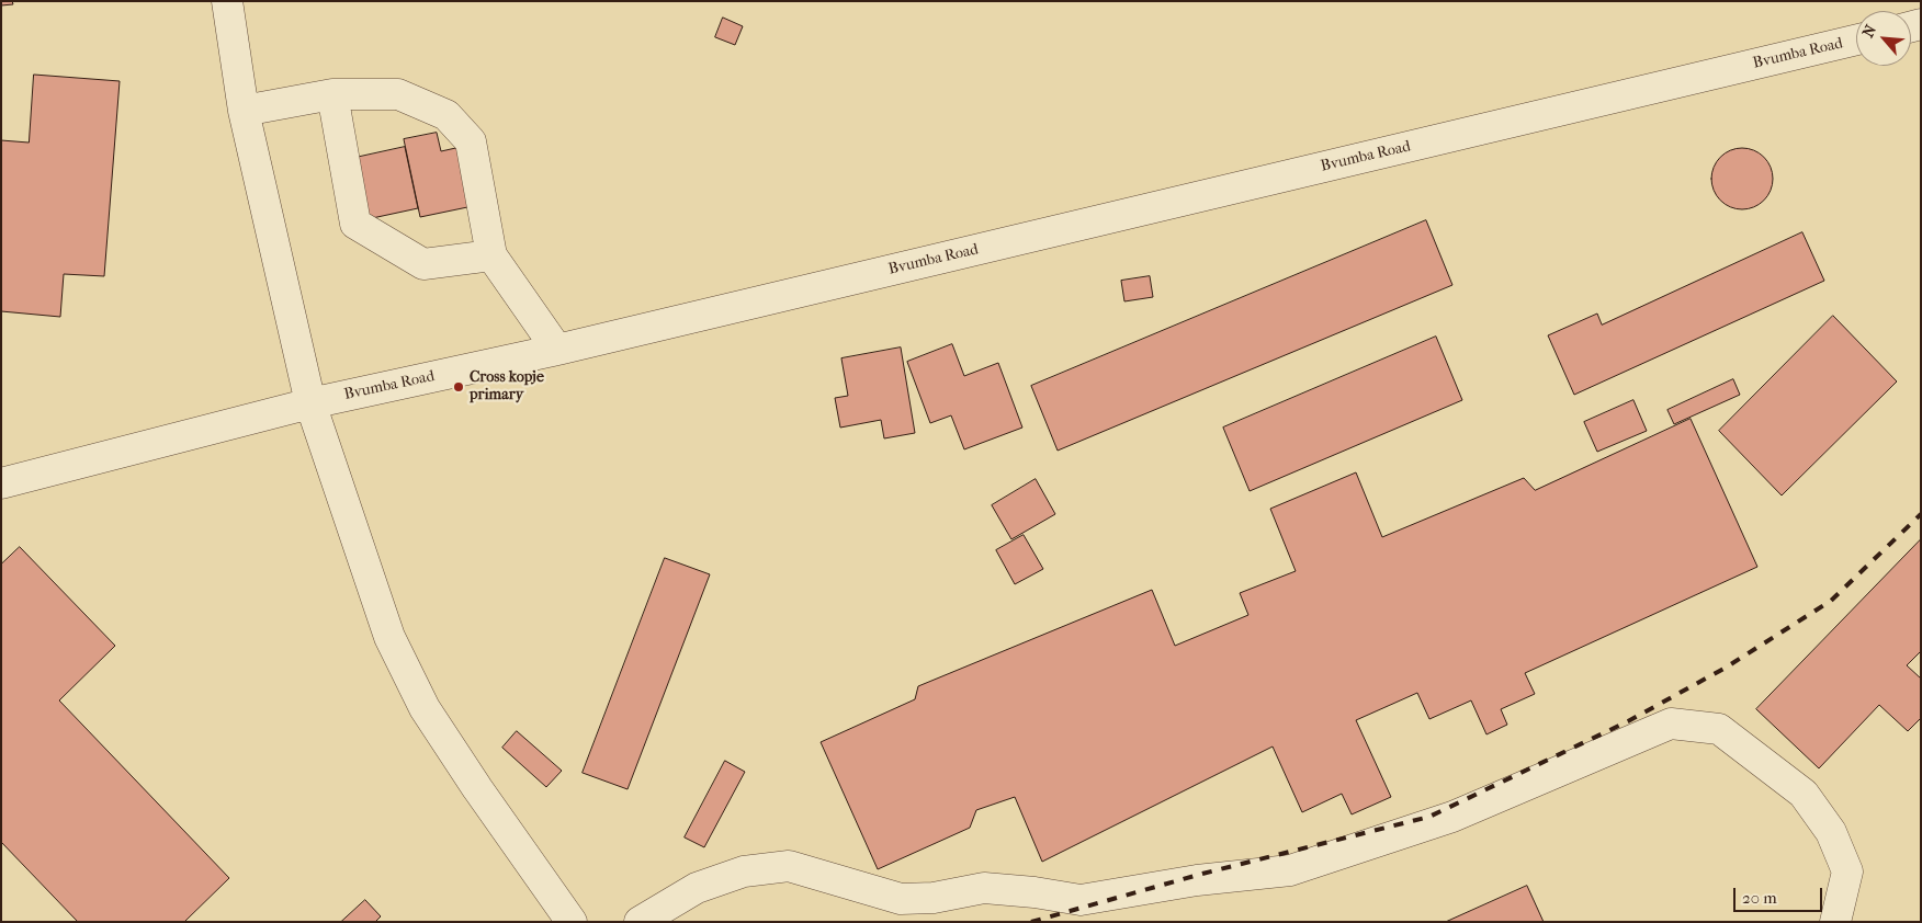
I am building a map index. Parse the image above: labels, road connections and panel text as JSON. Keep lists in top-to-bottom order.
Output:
{
  "streets": {
    "street": ["Bvumba Road"]
  },
  "places": ["Cross kopje primary"],
  "scale_bar": "20 m",
  "north": "top left"
}
